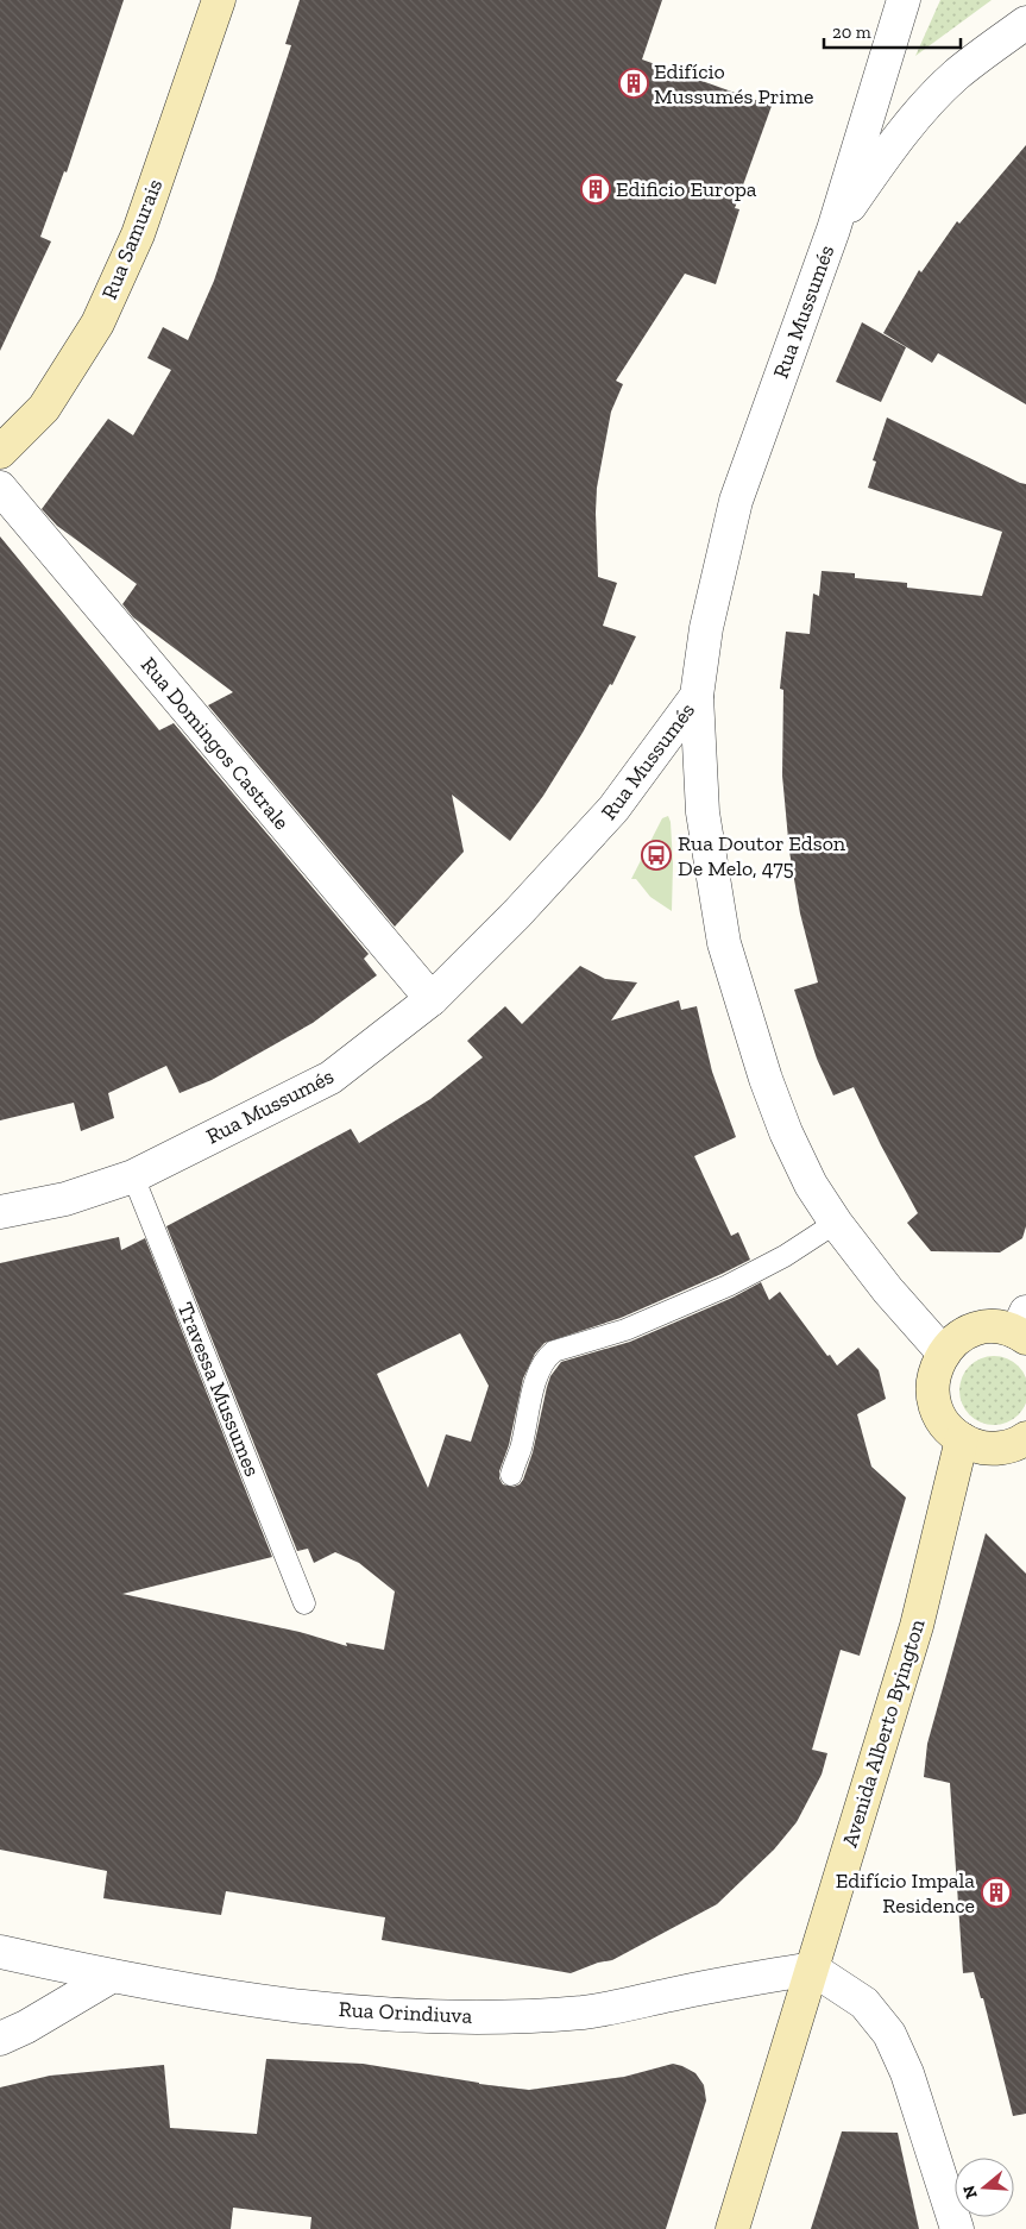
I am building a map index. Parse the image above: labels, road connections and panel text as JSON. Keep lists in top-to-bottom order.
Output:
{
  "streets": {
    "street": [
      "Rua Samurais",
      "Rua Mussumés",
      "Rua Domingos Castrale",
      "Avenida Alberto Byington",
      "Rua Orindiuva"
    ],
    "lane": ["Travessa Mussumes"]
  },
  "crossings": [
    ["Rua Mussumés", "Rua Domingos Castrale"],
    ["Rua Mussumés", "Travessa Mussumes"],
    ["Avenida Alberto Byington", "Rua Orindiuva"]
  ],
  "places": {
    "building": ["Edifício Mussumés Prime", "Edificio Europa", "Edifício Impala Residence"],
    "bus stop": ["Rua Doutor Edson De Melo, 475"]
  },
  "scale_bar": "20 m",
  "north": "left"
}
